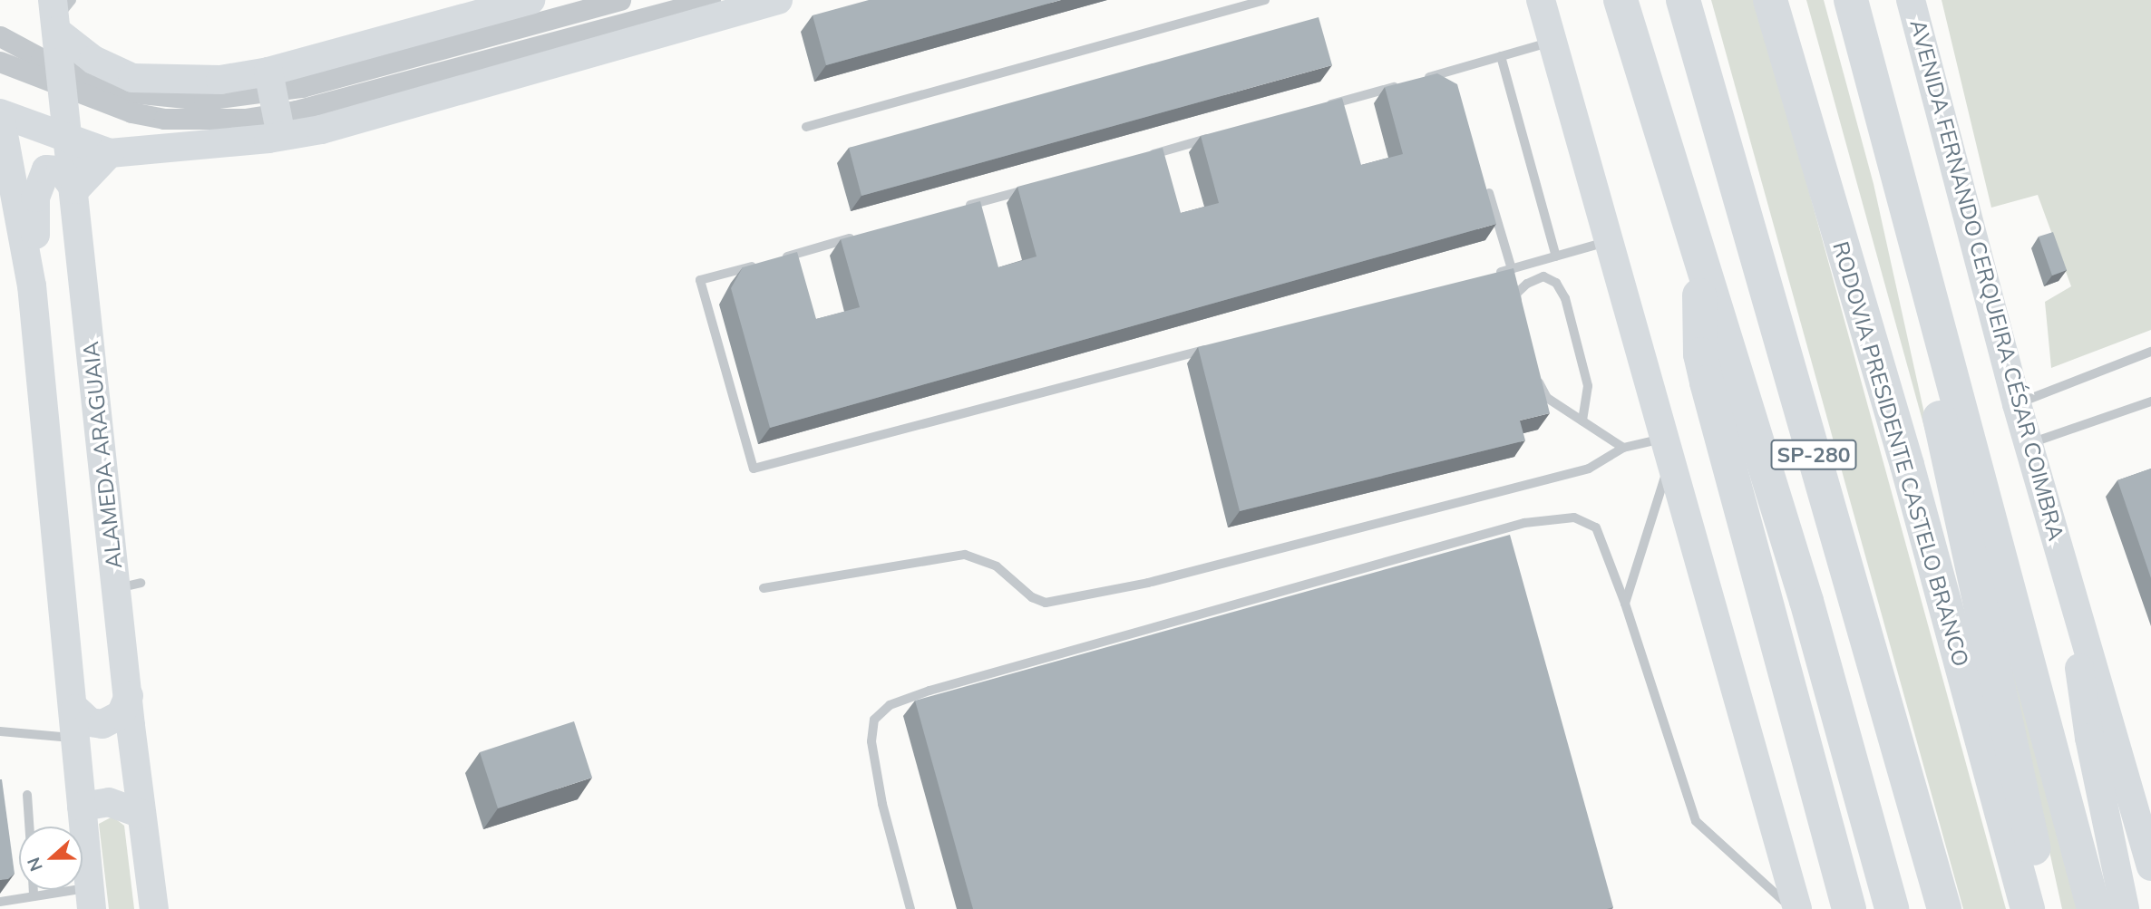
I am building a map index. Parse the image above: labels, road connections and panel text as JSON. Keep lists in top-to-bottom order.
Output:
{
  "streets": {
    "highway": ["RODOVIA PRESIDENTE CASTELO BRANCO", "SP-280"],
    "main road": ["AVENIDA FERNANDO CERQUEIRA CÉSAR COIMBRA", "ALAMEDA ARAGUAIA"]
  },
  "north": "left"
}
